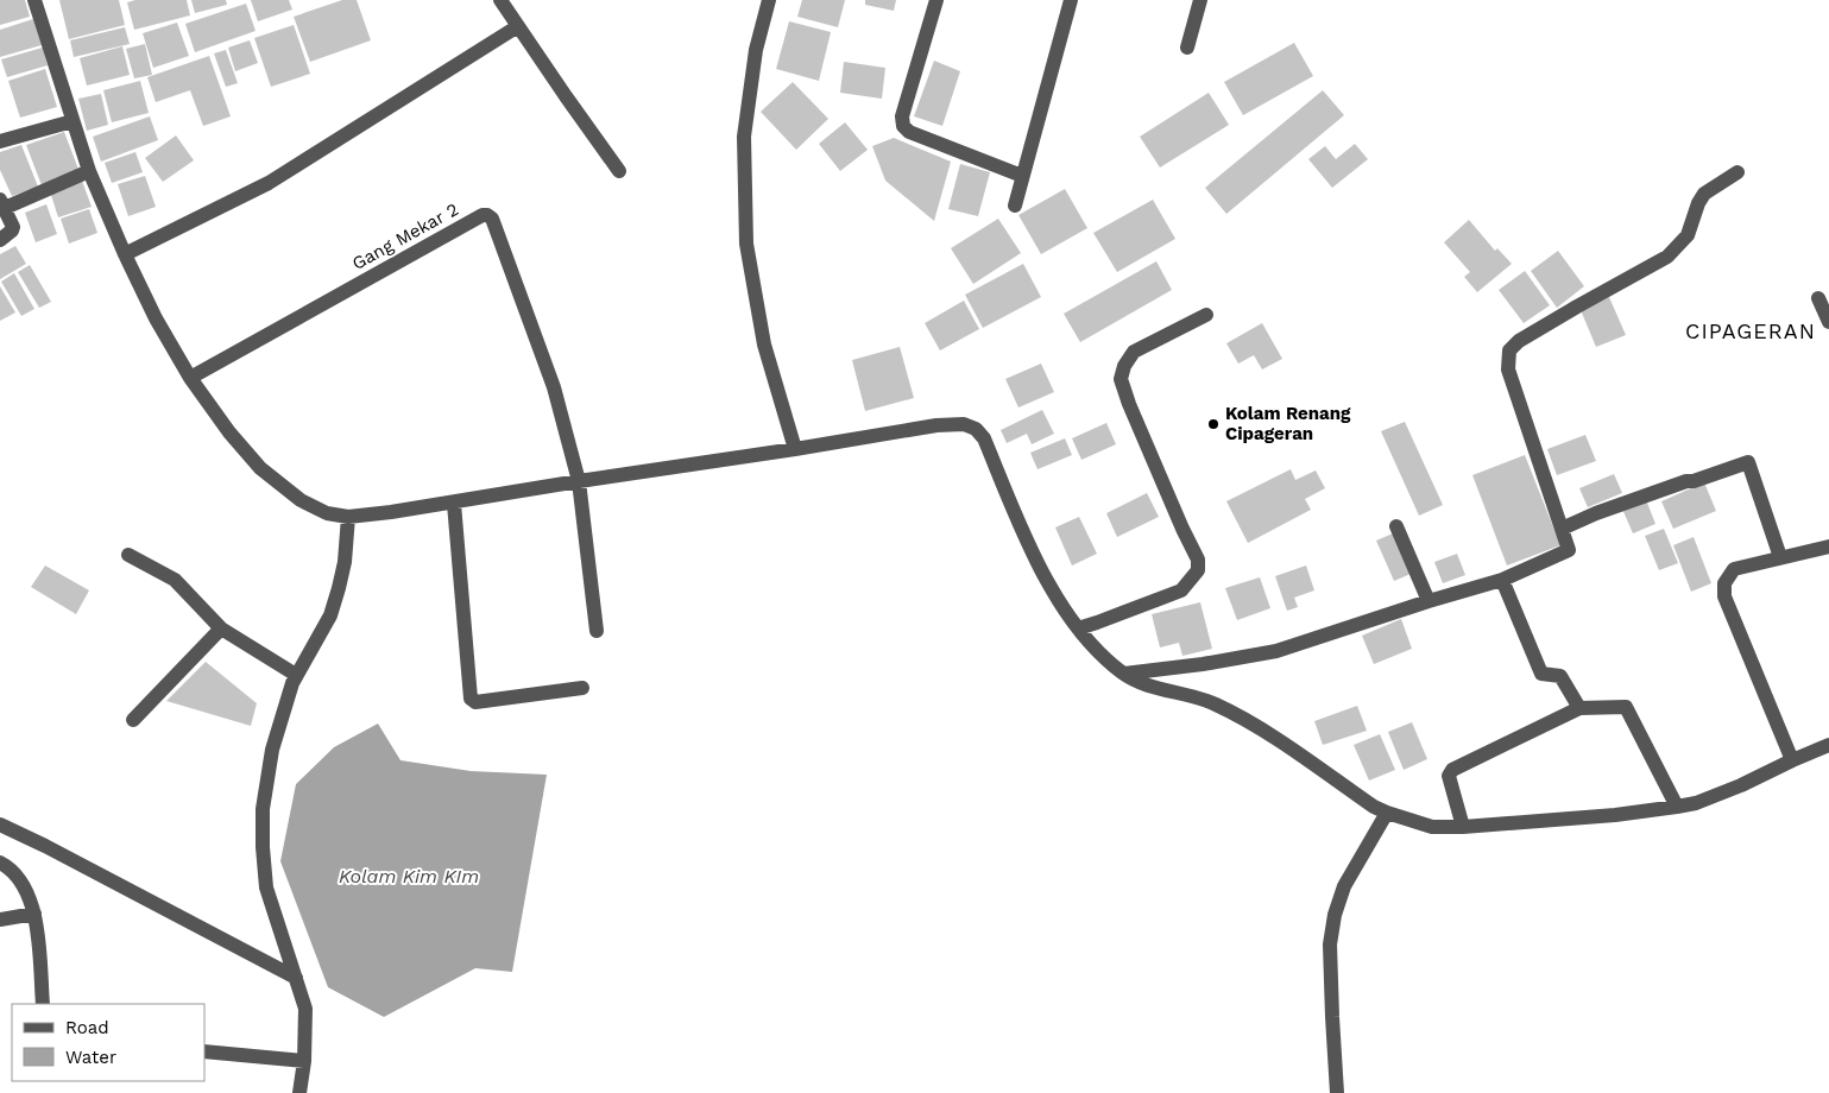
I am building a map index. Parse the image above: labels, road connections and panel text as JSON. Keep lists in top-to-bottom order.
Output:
{
  "streets": {
    "street": ["Gang Mekar 2"]
  },
  "districts": ["CIPAGERAN"],
  "water": ["Kolam Kim KIm"],
  "places": ["Kolam Renang Cipageran"],
  "legend": ["Road", "Water"]
}
